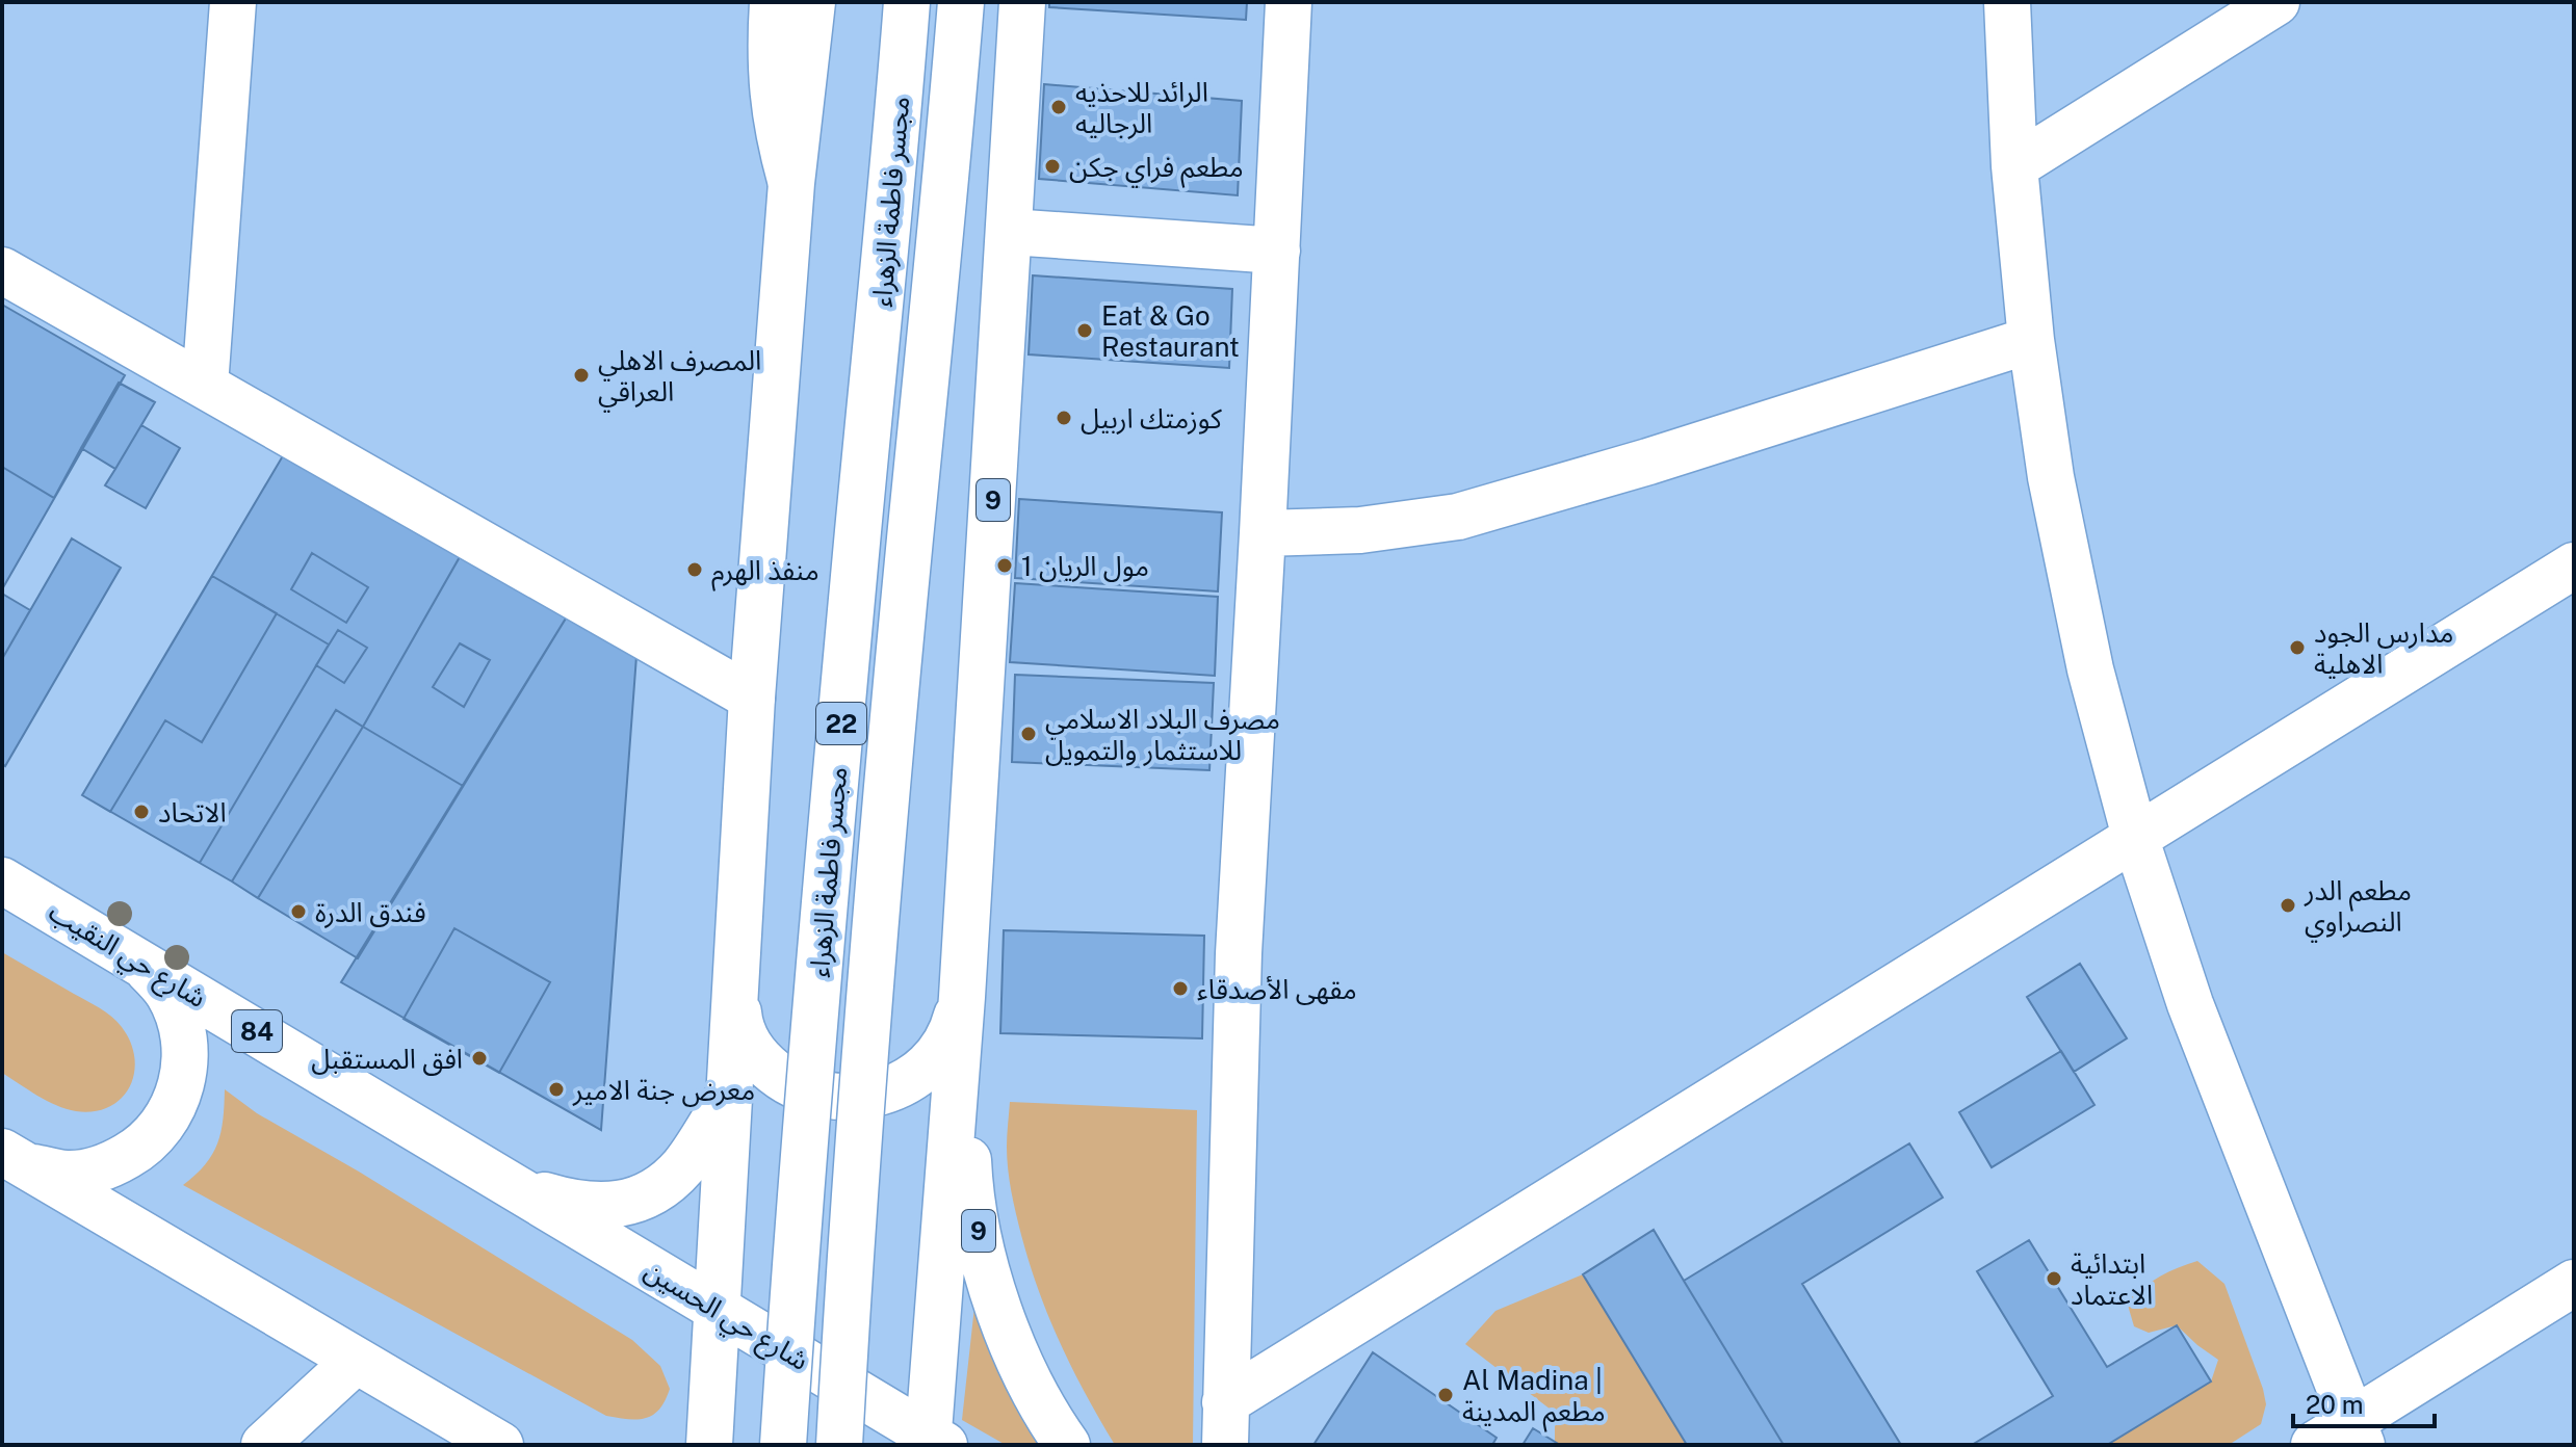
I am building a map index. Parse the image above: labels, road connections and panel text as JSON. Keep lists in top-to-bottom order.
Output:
{
  "streets": {
    "main road": [
      "مجسر فاطمة الزهراء",
      "9",
      "22",
      "شارع حي النقيب",
      "84",
      "شارع حي الحسين"
    ]
  },
  "crossings": [
    ["شارع حي النقيب", "شارع حي الحسين"]
  ],
  "places": [
    "الرائد للاحذيه الرجاليه",
    "مطعم فراي جكن",
    "Eat & Go Restaurant",
    "المصرف الاهلي العراقي",
    "كوزمتك اربيل",
    "مول الريان 1",
    "منفذ الهرم",
    "مدارس الجود الاهلية",
    "مصرف البلاد الاسلامي للاستثمار والتمويل",
    "الاتحاد",
    "مطعم الدر النصراوي",
    "فندق الدرة",
    "مقهى الأصدقاء",
    "افق المستقبل",
    "معرض جنة الامير",
    "ابتدائية الاعتماد",
    "Al Madina | مطعم المدينة"
  ],
  "scale_bar": "20 m"
}
